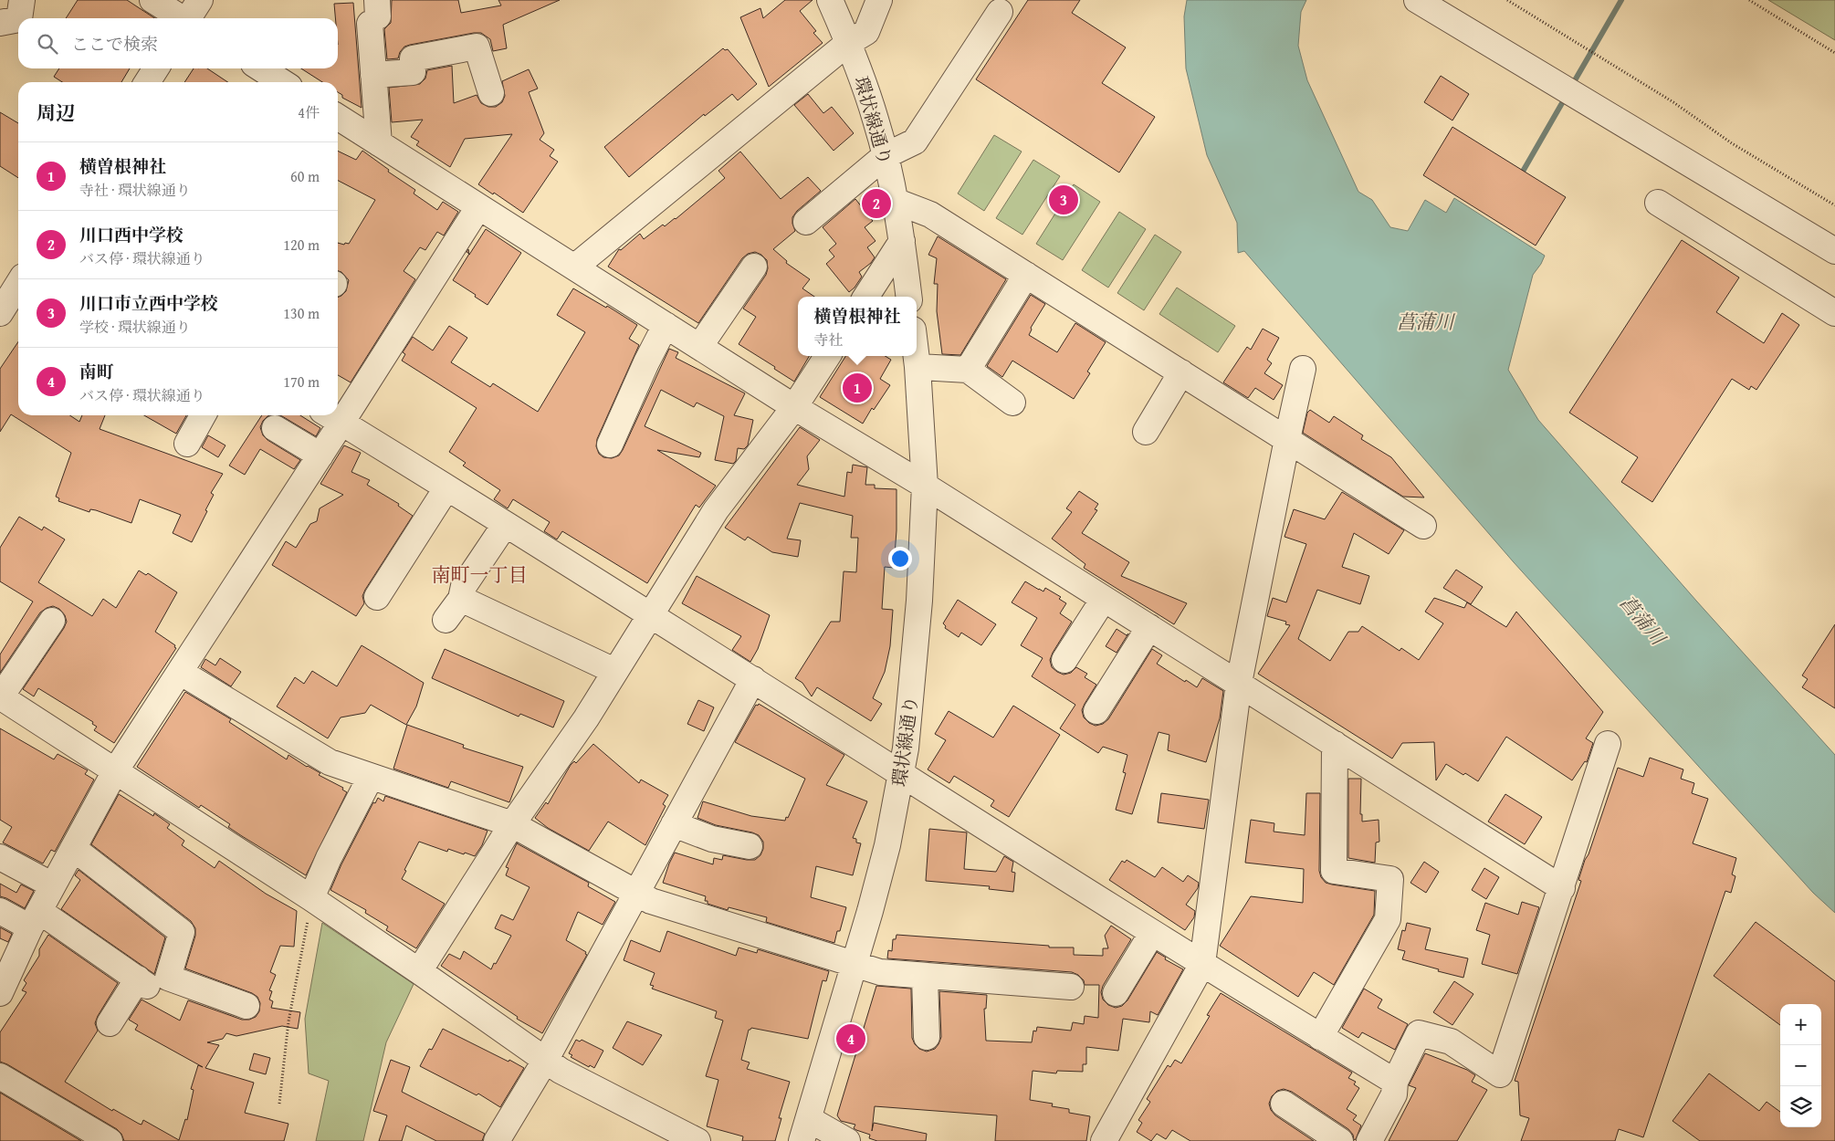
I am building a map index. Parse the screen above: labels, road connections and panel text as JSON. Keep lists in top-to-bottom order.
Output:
{
  "streets": {
    "street": ["環状線通り"]
  },
  "districts": ["南町一丁目"],
  "water": ["菖蒲川"],
  "page": {
    "search": "ここで検索",
    "heading": ["周辺", "4件"],
    "list": [
      {
        "mark": "1",
        "name": "横曽根神社",
        "note": "寺社 · 環状線通り",
        "value": "60 m"
      },
      {
        "mark": "2",
        "name": "川口西中学校",
        "note": "バス停 · 環状線通り",
        "value": "120 m"
      },
      {
        "mark": "3",
        "name": "川口市立西中学校",
        "note": "学校 · 環状線通り",
        "value": "130 m"
      },
      {
        "mark": "4",
        "name": "南町",
        "note": "バス停 · 環状線通り",
        "value": "170 m"
      }
    ],
    "pins": [
      "3",
      "2",
      "1",
      "4"
    ],
    "popup": ["横曽根神社", "寺社"],
    "map_buttons": ["+", "−"]
  }
}
